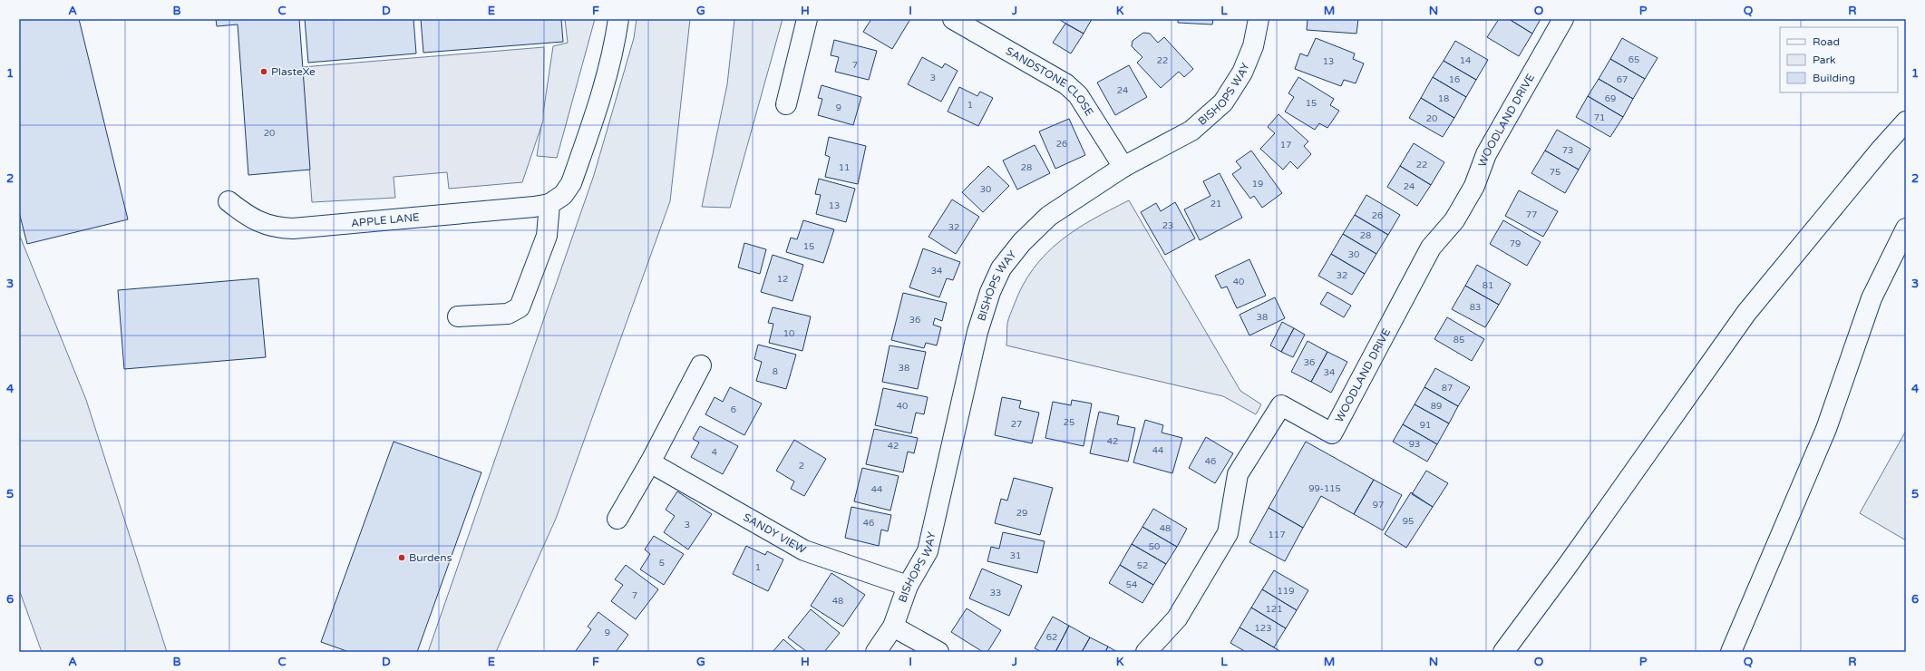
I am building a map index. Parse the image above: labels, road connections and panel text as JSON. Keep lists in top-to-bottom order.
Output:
{
  "streets": {
    "street": [
      "SANDSTONE CLOSE",
      "BISHOPS WAY",
      "WOODLAND DRIVE",
      "APPLE LANE",
      "SANDY VIEW"
    ]
  },
  "crossings": [
    ["SANDSTONE CLOSE", "BISHOPS WAY"],
    ["BISHOPS WAY", "SANDY VIEW"]
  ],
  "places": ["PlasteXe", "Burdens"],
  "house_numbers": [
    "65",
    "22",
    "14",
    "13",
    "7",
    "3",
    "16",
    "67",
    "24",
    "18",
    "69",
    "15",
    "1",
    "9",
    "71",
    "20",
    "20",
    "26",
    "17",
    "73",
    "22",
    "11",
    "28",
    "75",
    "19",
    "24",
    "30",
    "21",
    "13",
    "77",
    "26",
    "23",
    "32",
    "28",
    "79",
    "15",
    "30",
    "34",
    "32",
    "12",
    "40",
    "81",
    "83",
    "38",
    "36",
    "10",
    "85",
    "36",
    "38",
    "8",
    "34",
    "87",
    "40",
    "89",
    "6",
    "25",
    "27",
    "91",
    "42",
    "93",
    "42",
    "44",
    "4",
    "46",
    "2",
    "99-115",
    "44",
    "97",
    "29",
    "95",
    "46",
    "3",
    "48",
    "117",
    "50",
    "31",
    "5",
    "52",
    "1",
    "54",
    "119",
    "33",
    "7",
    "48",
    "121",
    "123",
    "9",
    "62"
  ],
  "legend": ["Road", "Park", "Building"],
  "grid": {
    "columns": [
      "A",
      "B",
      "C",
      "D",
      "E",
      "F",
      "G",
      "H",
      "I",
      "J",
      "K",
      "L",
      "M",
      "N",
      "O",
      "P",
      "Q",
      "R"
    ],
    "rows": [
      "1",
      "2",
      "3",
      "4",
      "5",
      "6"
    ]
  }
}
